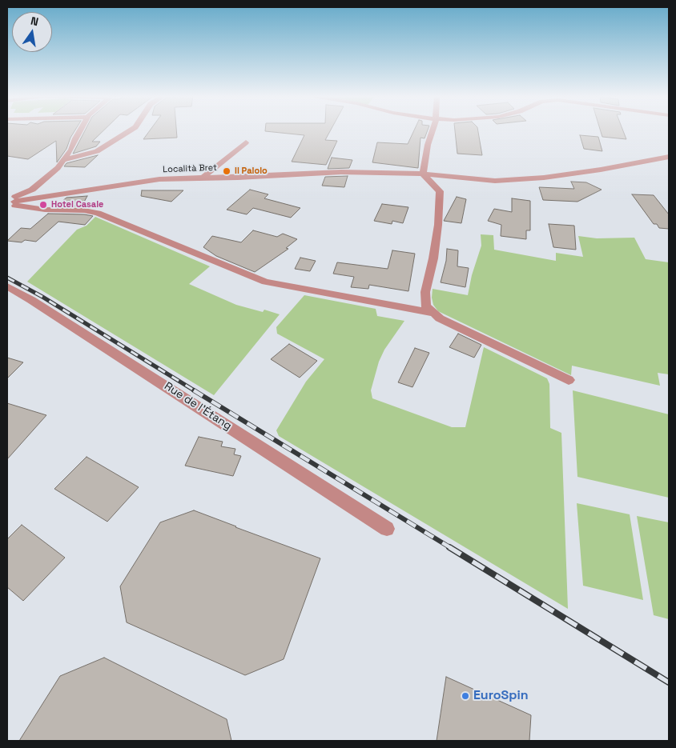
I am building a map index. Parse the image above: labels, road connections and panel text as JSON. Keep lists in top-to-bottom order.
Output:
{
  "streets": {
    "street": ["Località Bret", "Rue de l'Étang"]
  },
  "places": ["Il Paiolo", "Hotel Casale", "EuroSpin"],
  "north": "top"
}
